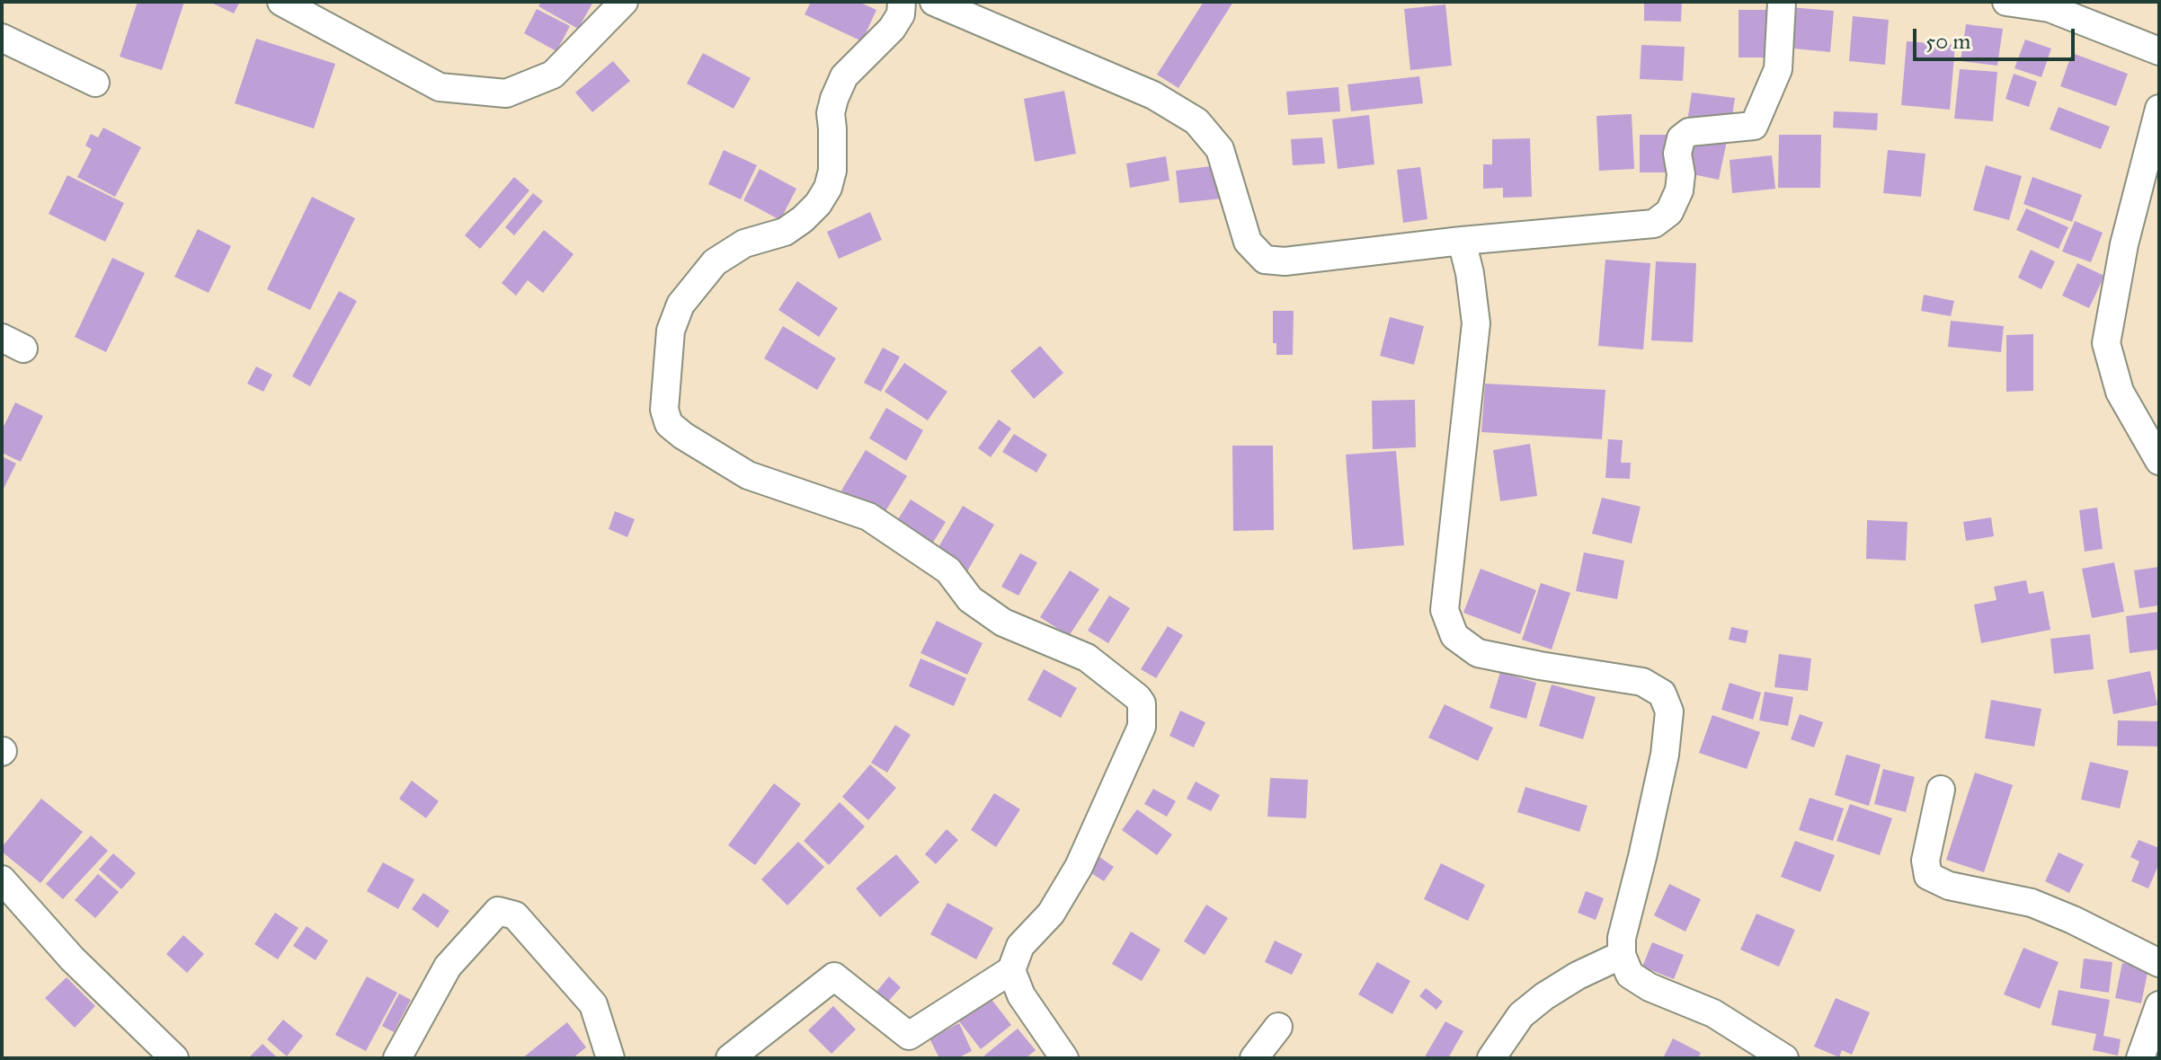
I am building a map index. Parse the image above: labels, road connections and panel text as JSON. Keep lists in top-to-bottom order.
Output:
{
  "scale_bar": "50 m"
}
